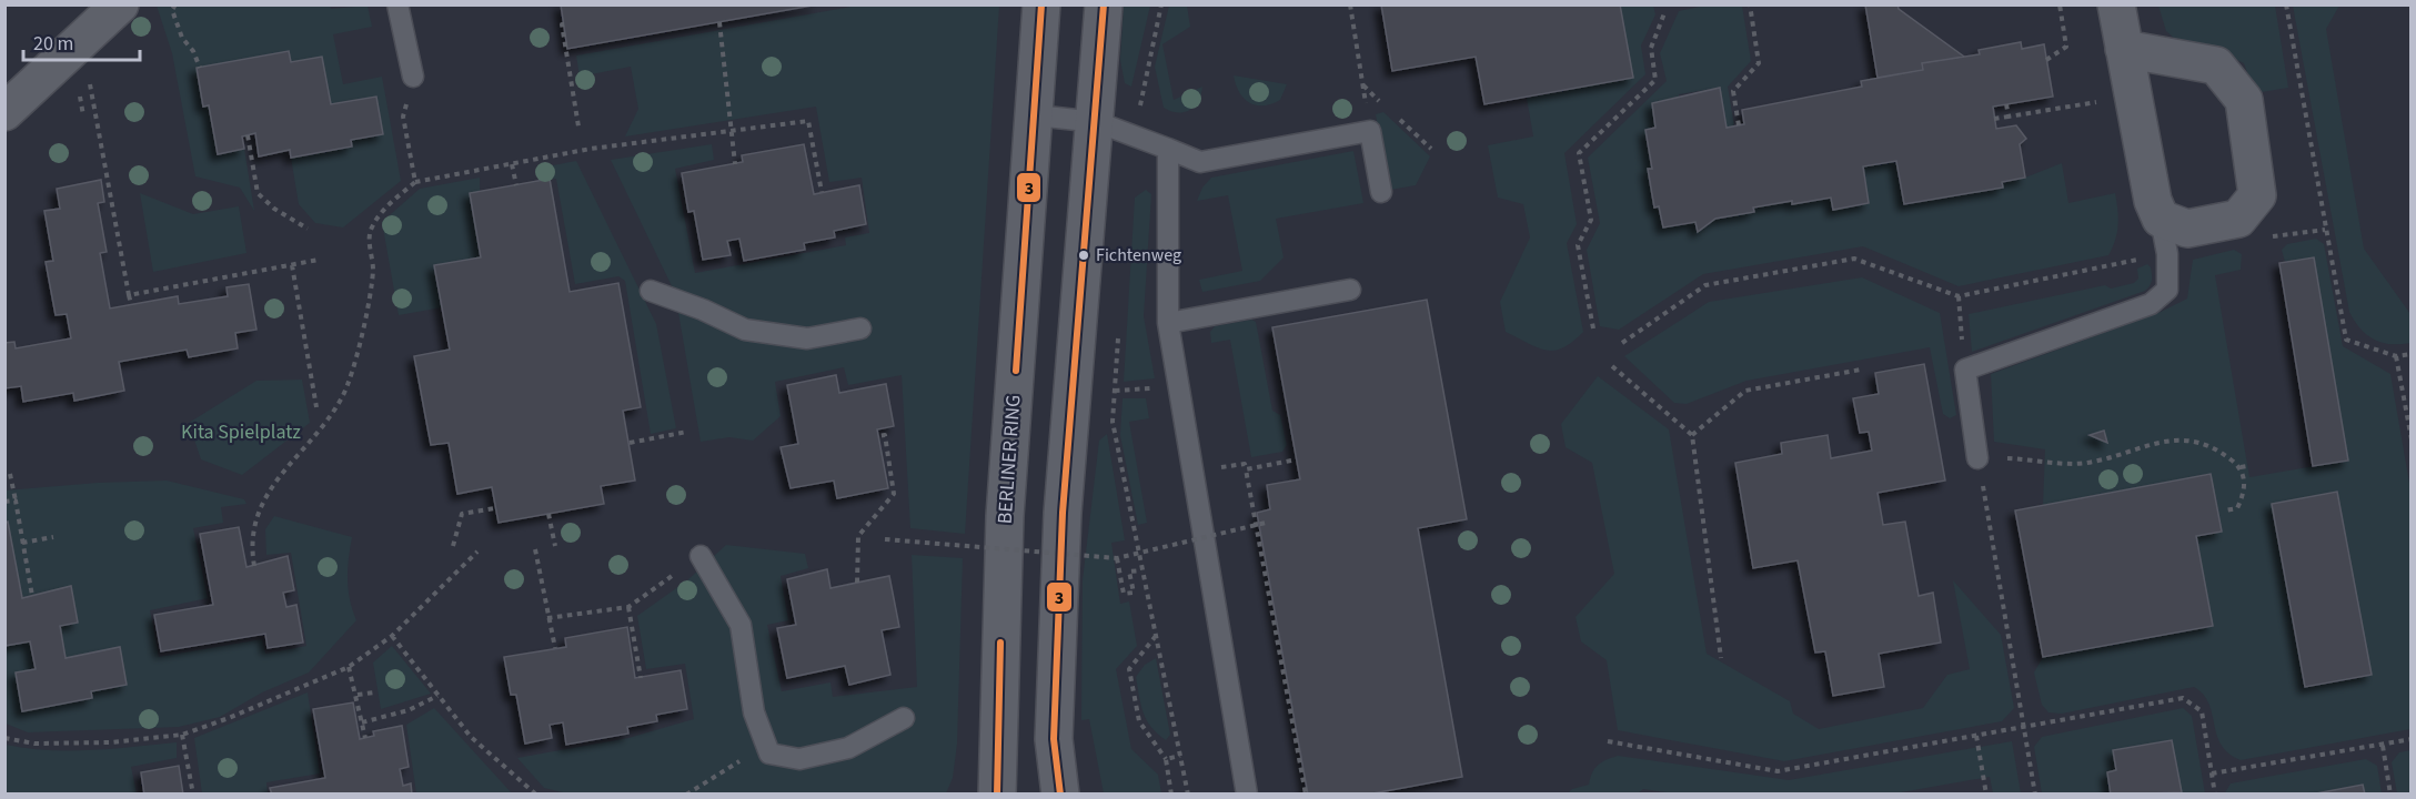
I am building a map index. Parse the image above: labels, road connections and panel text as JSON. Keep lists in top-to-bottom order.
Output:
{
  "streets": {
    "street": ["BERLINER RING"]
  },
  "parks": ["Kita Spielplatz"],
  "places": ["Fichtenweg"],
  "lines": ["transit line 3"],
  "scale_bar": "20 m"
}
